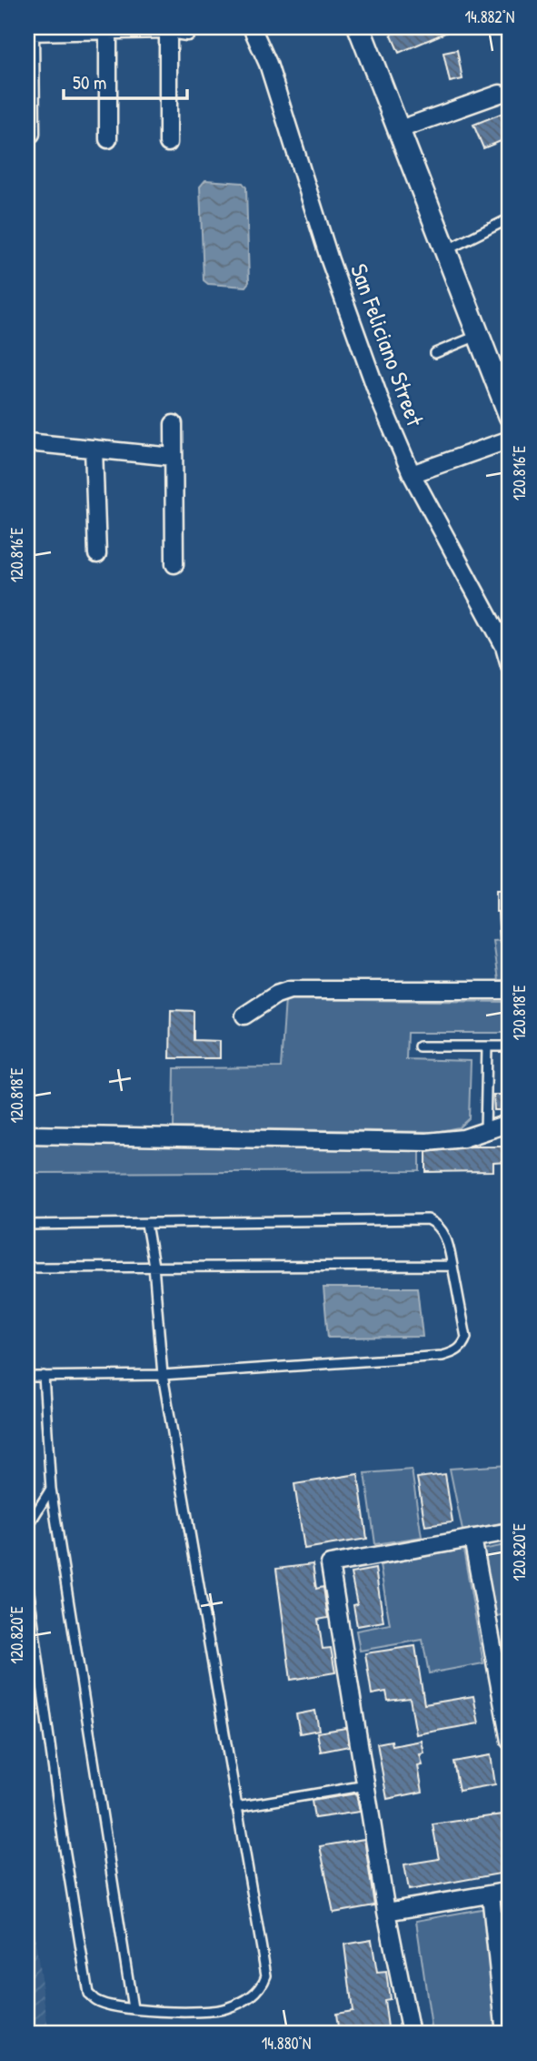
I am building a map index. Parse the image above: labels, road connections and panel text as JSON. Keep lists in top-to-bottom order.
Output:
{
  "streets": {
    "street": ["San Feliciano Street"]
  },
  "scale_bar": "50 m",
  "coordinates": [
    "14.882°N",
    "120.816°E",
    "120.818°E",
    "120.820°E",
    "14.880°N"
  ]
}
